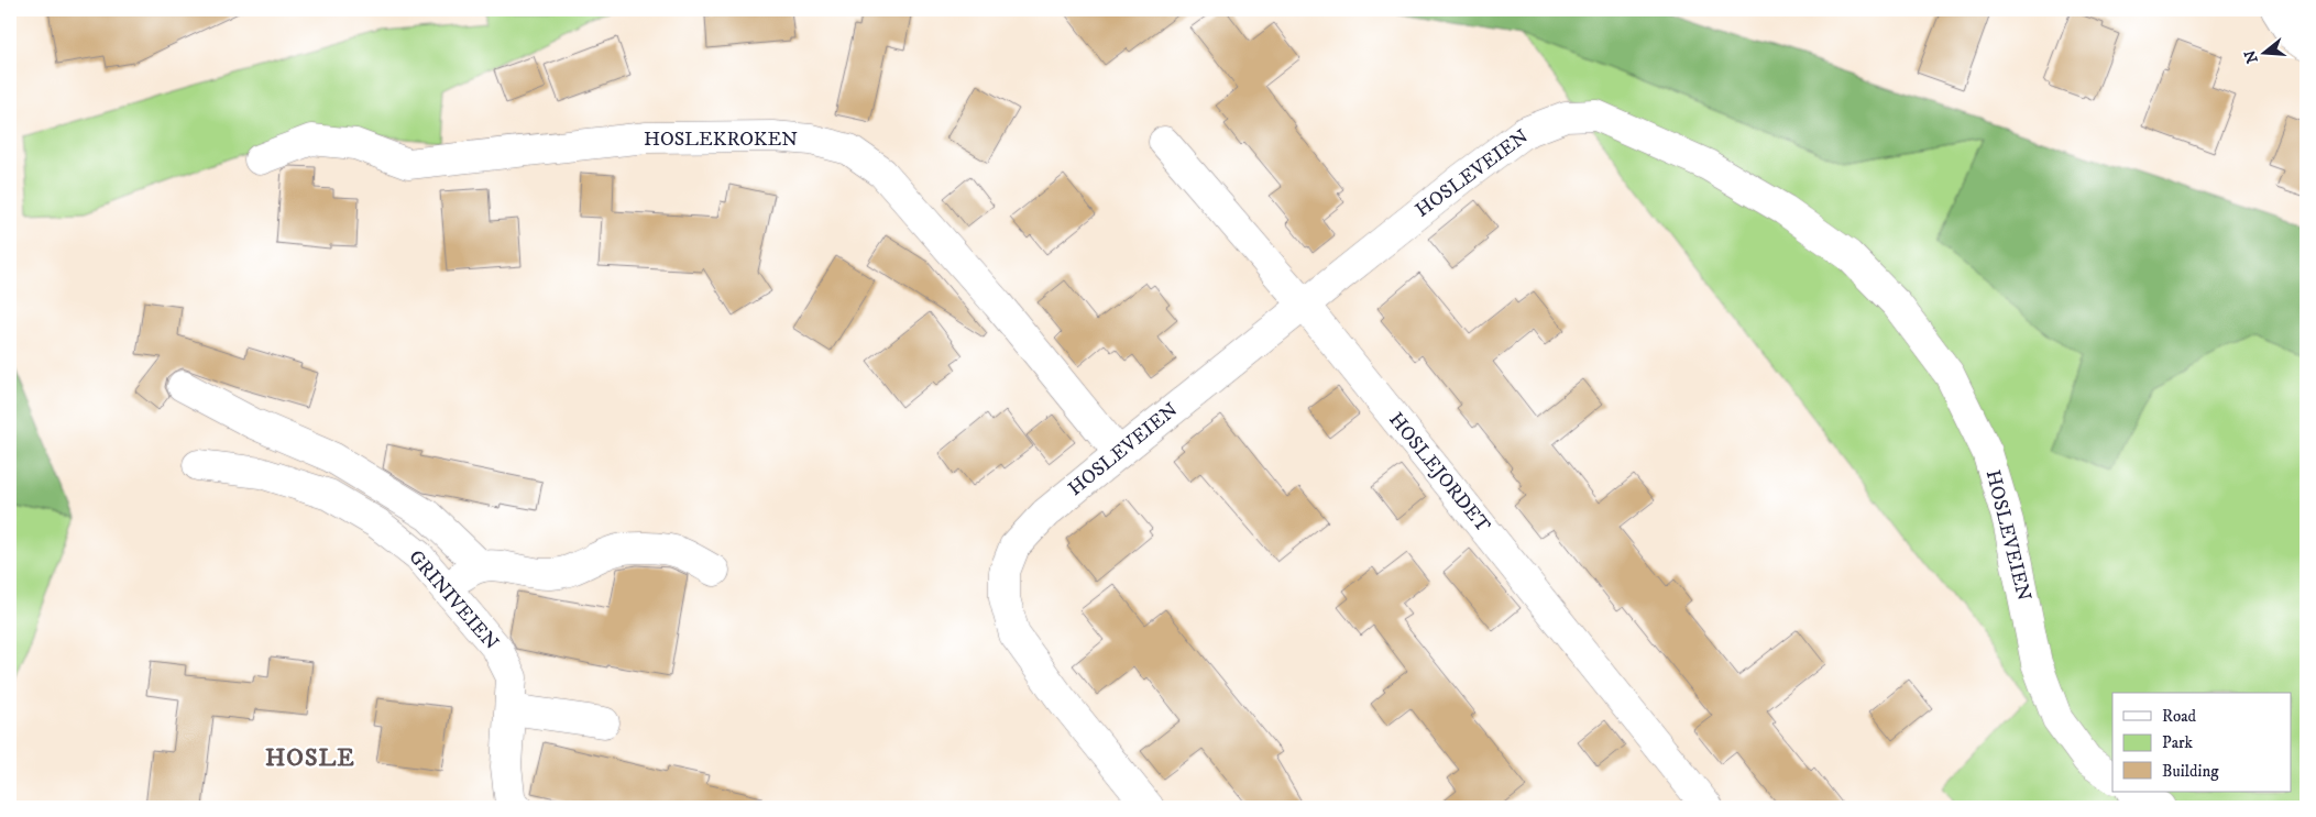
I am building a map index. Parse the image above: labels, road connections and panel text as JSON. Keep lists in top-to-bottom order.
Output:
{
  "streets": {
    "street": [
      "HOSLEKROKEN",
      "HOSLEVEIEN",
      "HOSLEJORDET",
      "GRINIVEIEN"
    ]
  },
  "crossings": [
    ["HOSLEKROKEN", "HOSLEVEIEN"],
    ["HOSLEVEIEN", "HOSLEJORDET"]
  ],
  "districts": ["HOSLE"],
  "legend": ["Road", "Park", "Building"],
  "north": "left"
}
